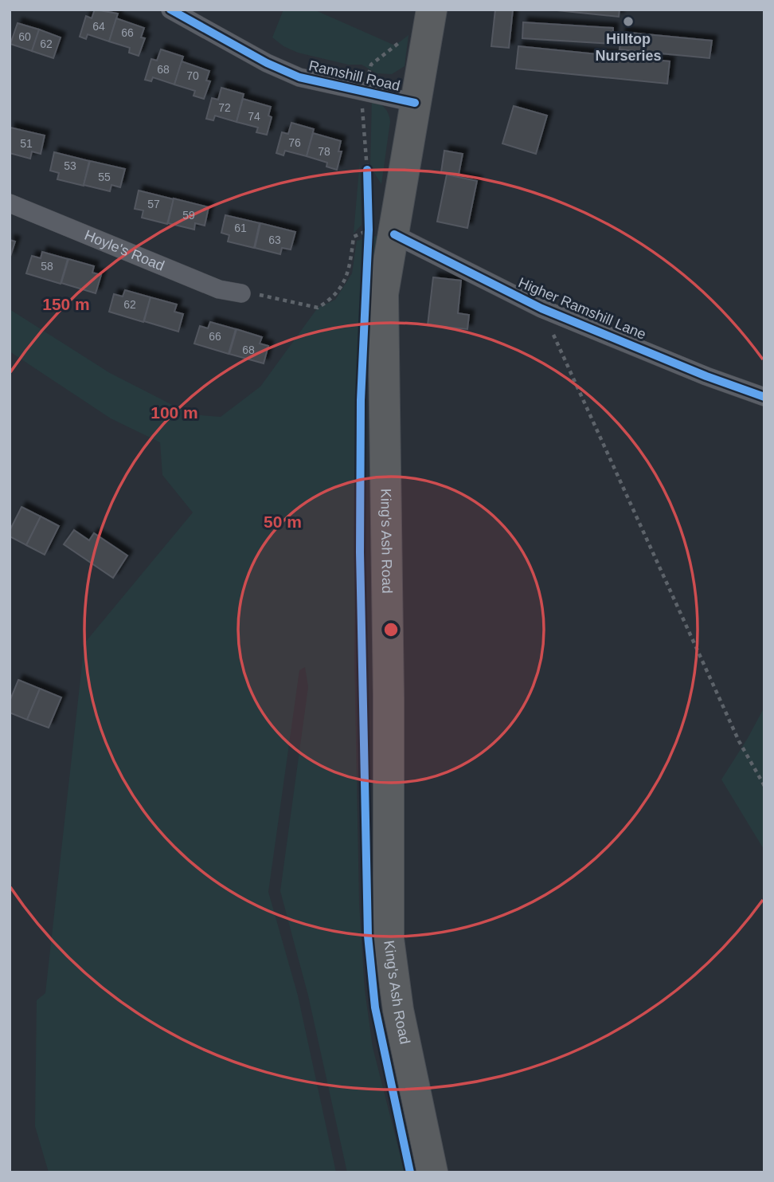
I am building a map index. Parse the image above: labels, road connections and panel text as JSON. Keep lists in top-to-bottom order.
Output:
{
  "streets": {
    "highway": ["King's Ash Road"],
    "street": ["Ramshill Road", "Hoyle's Road", "Higher Ramshill Lane"]
  },
  "crossings": [
    ["Ramshill Road", "King's Ash Road"],
    ["Higher Ramshill Lane", "King's Ash Road"]
  ],
  "places": ["Hilltop Nurseries"],
  "house_numbers": [
    "64",
    "66",
    "60",
    "62",
    "68",
    "70",
    "72",
    "74",
    "76",
    "51",
    "78",
    "53",
    "55",
    "57",
    "59",
    "61",
    "63",
    "58",
    "62",
    "66",
    "68"
  ],
  "rings": ["150 m", "100 m", "50 m"]
}
